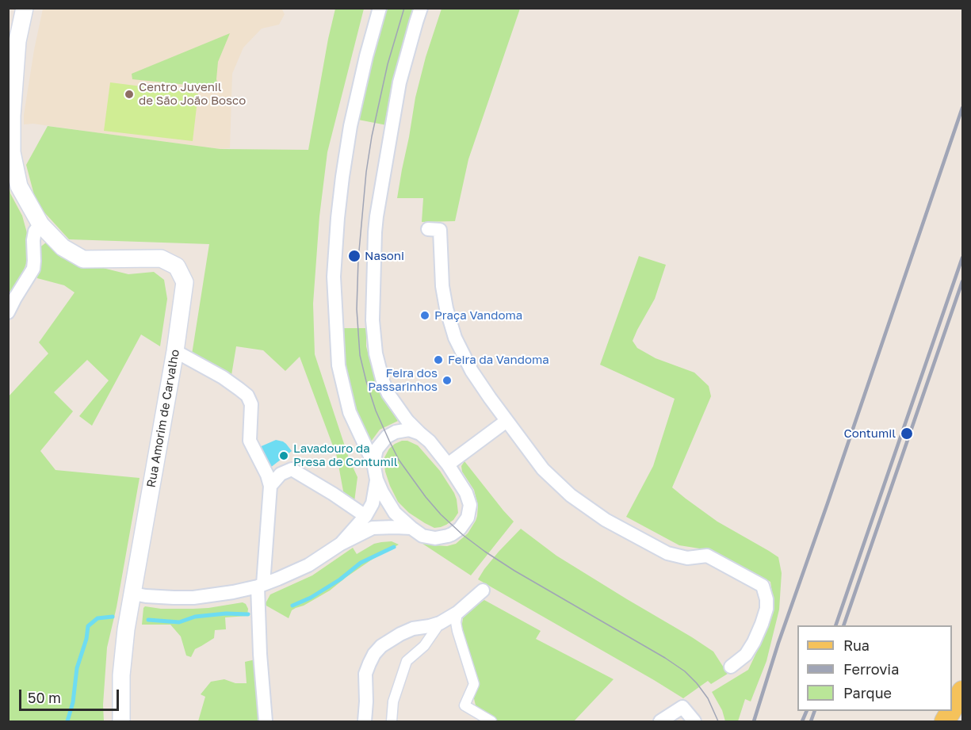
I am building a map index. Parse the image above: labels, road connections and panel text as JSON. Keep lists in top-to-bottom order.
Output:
{
  "streets": {
    "street": ["Rua Amorim de Carvalho"]
  },
  "places": [
    "Centro Juvenil de São João Bosco",
    "Nasoni",
    "Praça Vandoma",
    "Feira da Vandoma",
    "Feira dos Passarinhos",
    "Contumil",
    "Lavadouro da Presa de Contumil"
  ],
  "legend": ["Rua", "Ferrovia", "Parque"],
  "scale_bar": "50 m"
}
